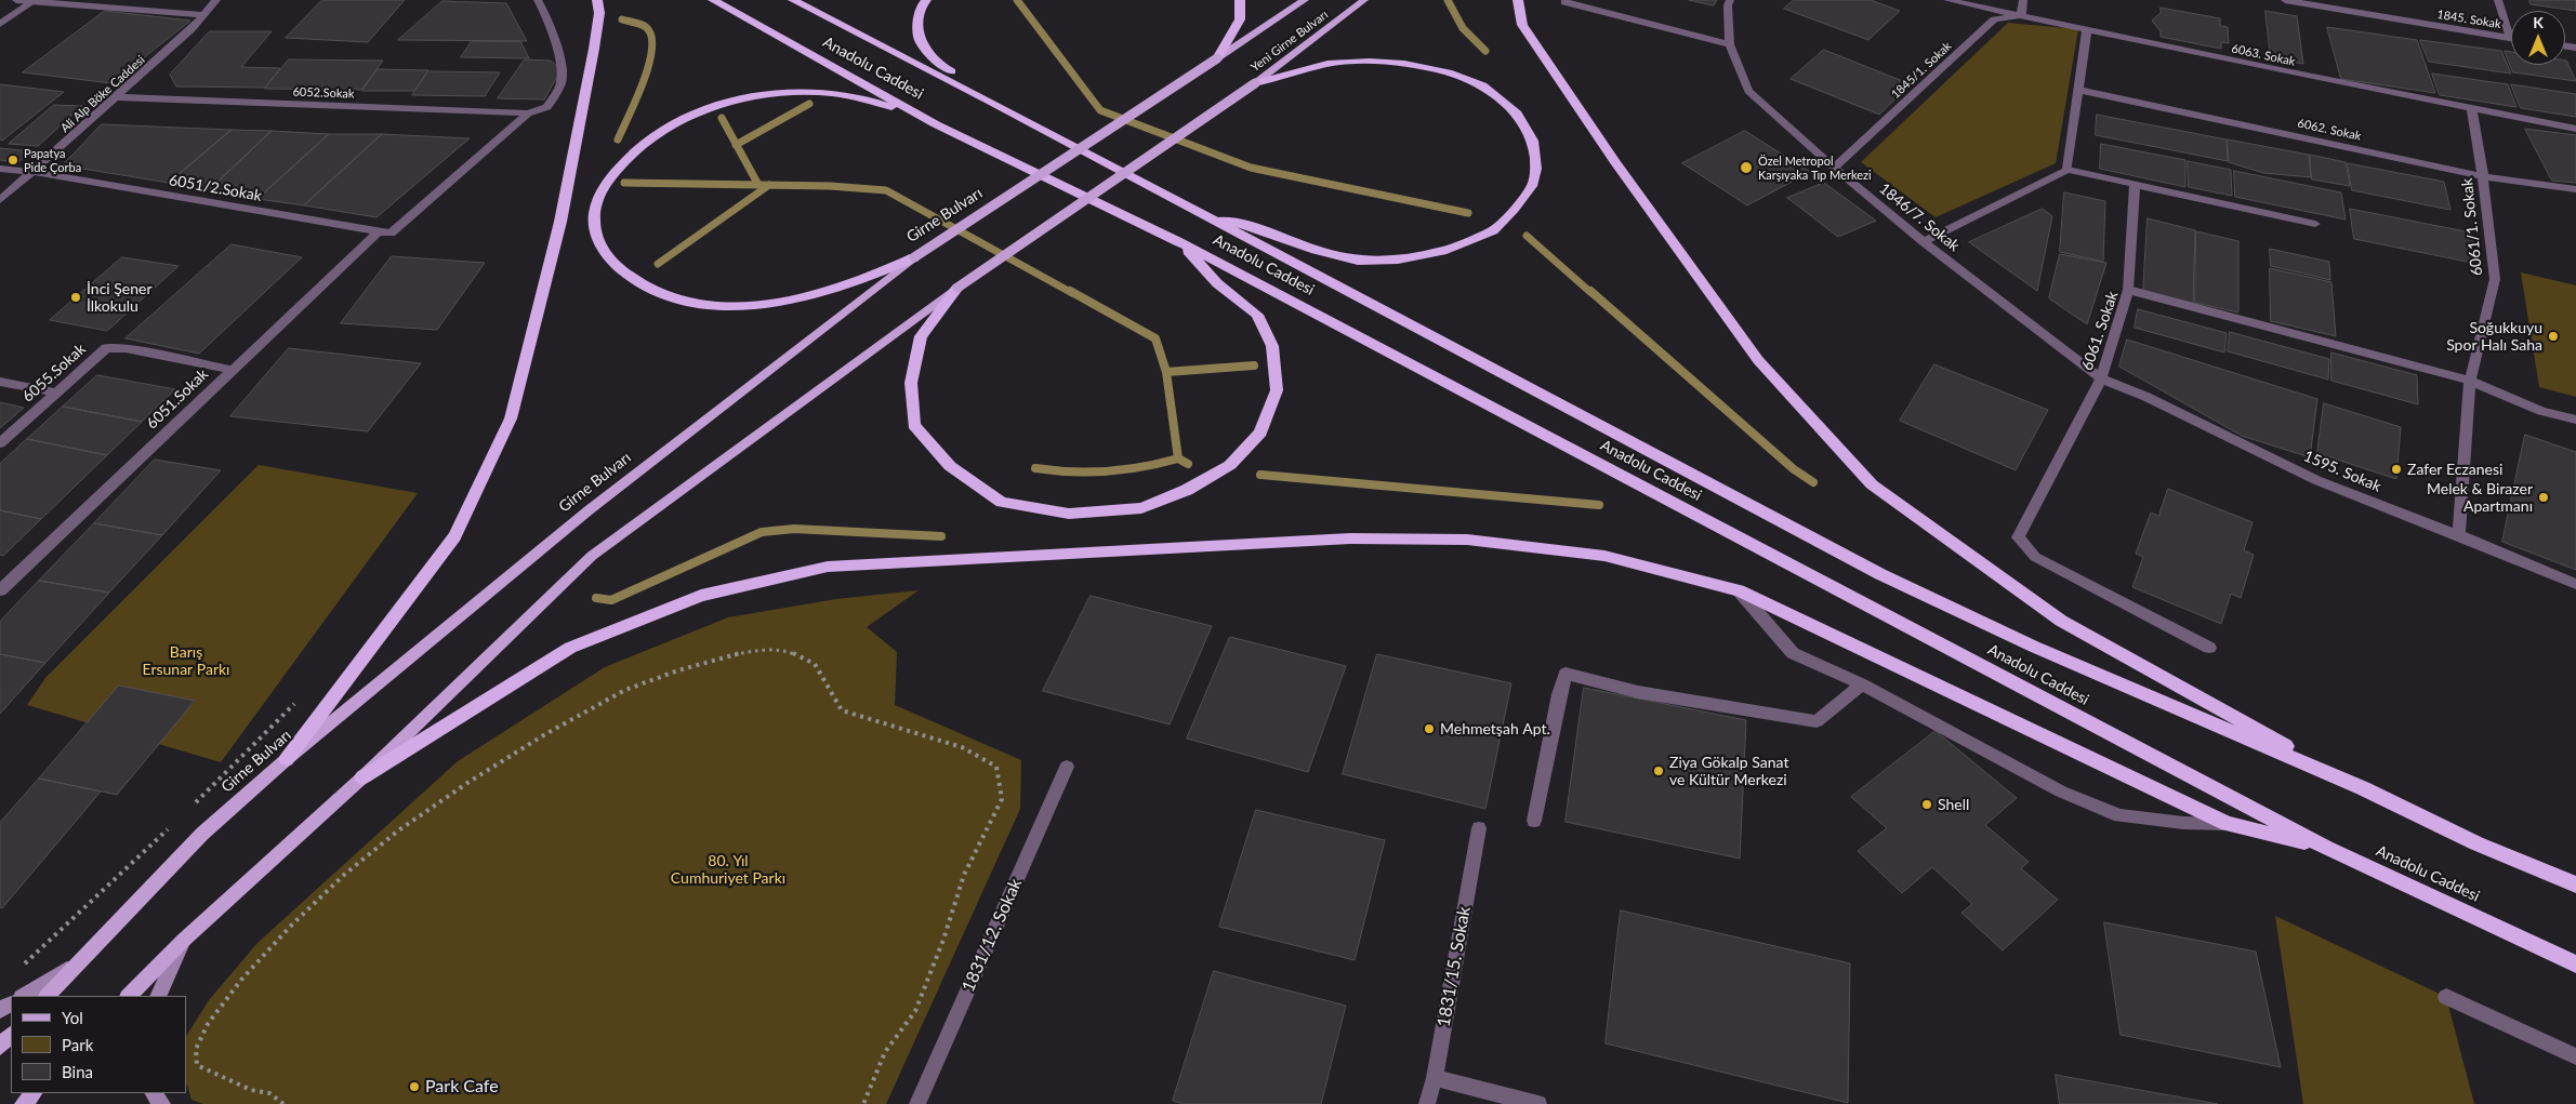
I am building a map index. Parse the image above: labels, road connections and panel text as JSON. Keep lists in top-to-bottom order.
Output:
{
  "streets": {
    "highway": ["Anadolu Caddesi"],
    "main road": ["Yeni Girne Bulvarı", "Girne Bulvarı"],
    "street": [
      "1845. Sokak",
      "6063. Sokak",
      "1845/1. Sokak",
      "6052.Sokak",
      "Ali Alp Böke Caddesi",
      "6062. Sokak",
      "6051/2.Sokak",
      "1846/7. Sokak",
      "6061/1. Sokak",
      "6061. Sokak",
      "6055.Sokak",
      "6051.Sokak",
      "1595. Sokak",
      "1831/12. Sokak",
      "1831/15. Sokak"
    ]
  },
  "crossings": [
    ["Yeni Girne Bulvarı", "Girne Bulvarı"],
    ["6063. Sokak", "1845/1. Sokak"],
    ["6063. Sokak", "6061/1. Sokak"],
    ["1845/1. Sokak", "1846/7. Sokak"],
    ["6052.Sokak", "Ali Alp Böke Caddesi"],
    ["6052.Sokak", "6051.Sokak"],
    ["Ali Alp Böke Caddesi", "6051/2.Sokak"],
    ["6062. Sokak", "6061/1. Sokak"],
    ["6051/2.Sokak", "6051.Sokak"],
    ["1846/7. Sokak", "6061. Sokak"],
    ["1846/7. Sokak", "1595. Sokak"],
    ["6061/1. Sokak", "6061. Sokak"],
    ["6061/1. Sokak", "1595. Sokak"],
    ["6061. Sokak", "1595. Sokak"],
    ["6055.Sokak", "6051.Sokak"]
  ],
  "parks": ["Barış Ersunar Parkı", "80. Yıl Cumhuriyet Parkı"],
  "places": [
    "Papatya Pide Çorba",
    "Özel Metropol Karşıyaka Tıp Merkezi",
    "İnci Şener İlkokulu",
    "Soğukkuyu Spor Halı Saha",
    "Zafer Eczanesi",
    "Melek & Birazer Apartmanı",
    "Mehmetşah Apt.",
    "Ziya Gökalp Sanat ve Kültür Merkezi",
    "Shell",
    "Park Cafe"
  ],
  "legend": ["Yol", "Park", "Bina"],
  "north": "top"
}
